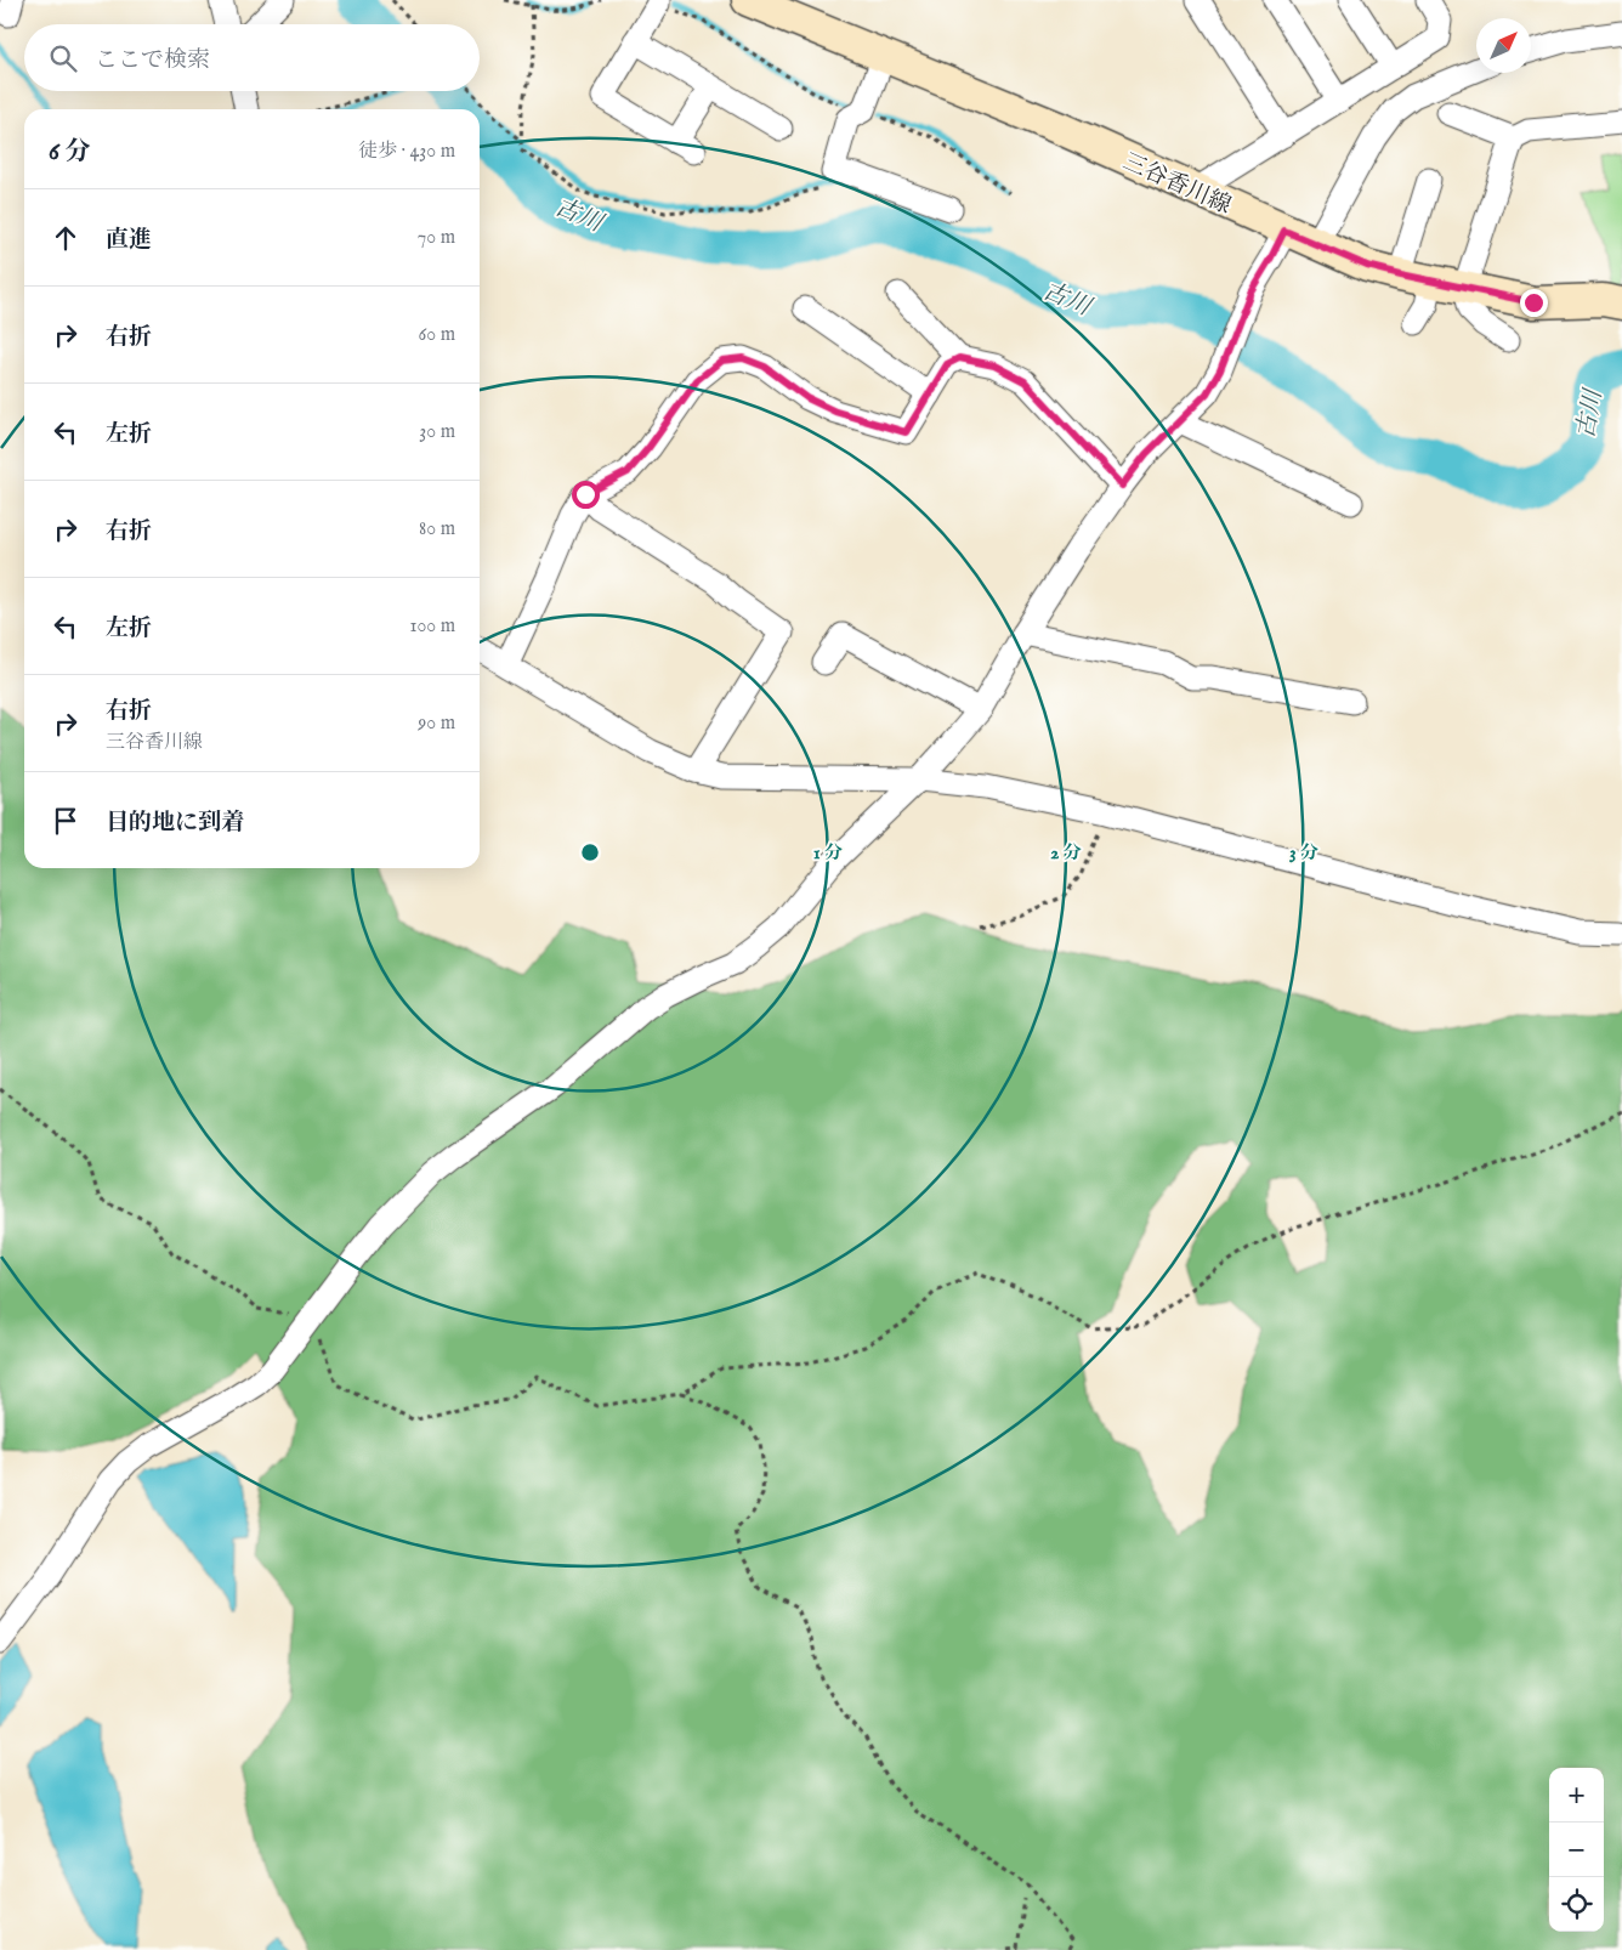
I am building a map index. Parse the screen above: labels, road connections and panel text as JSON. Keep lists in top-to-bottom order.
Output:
{
  "streets": {
    "main road": ["三谷香川線"]
  },
  "water": ["古川"],
  "north": "top right",
  "page": {
    "search": "ここで検索",
    "heading": ["6 分", "徒歩 · 430 m"],
    "list": [
      ["直進", "70 m"],
      ["右折", "60 m"],
      ["左折", "30 m"],
      ["右折", "80 m"],
      ["左折", "100 m"],
      ["右折", "三谷香川線", "90 m"],
      "目的地に到着"
    ],
    "map_buttons": ["+", "−"]
  },
  "rings": ["1 分", "2 分", "3 分"]
}
